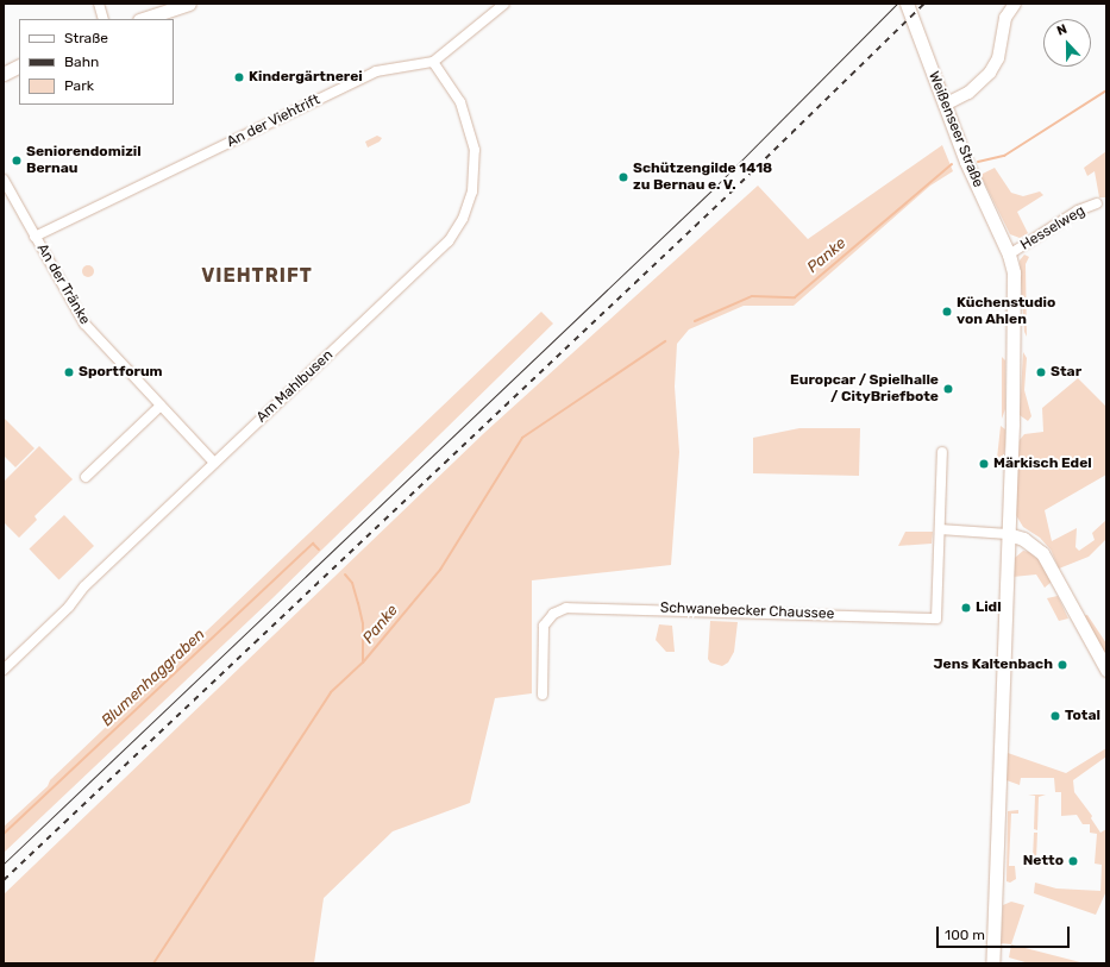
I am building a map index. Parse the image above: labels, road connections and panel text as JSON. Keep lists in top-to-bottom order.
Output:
{
  "streets": {
    "main road": ["Weißenseer Straße"],
    "street": [
      "An der Viehtrift",
      "Hesselweg",
      "An der Tränke",
      "Am Mahlbusen",
      "Schwanebecker Chaussee"
    ]
  },
  "crossings": [
    ["An der Viehtrift", "An der Tränke"],
    ["An der Viehtrift", "Am Mahlbusen"],
    ["Weißenseer Straße", "Hesselweg"],
    ["An der Tränke", "Am Mahlbusen"]
  ],
  "districts": ["VIEHTRIFT"],
  "water": ["Panke", "Blumenhaggraben"],
  "places": [
    "Kindergärtnerei",
    "Seniorendomizil Bernau",
    "Schützengilde 1418 zu Bernau e. V.",
    "Küchenstudio von Ahlen",
    "Sportforum",
    "Star",
    "Europcar / Spielhalle / CityBriefbote",
    "Märkisch Edel",
    "Lidl",
    "Jens Kaltenbach",
    "Total",
    "Netto"
  ],
  "legend": ["Straße", "Bahn", "Park"],
  "scale_bar": "100 m",
  "north": "top"
}
